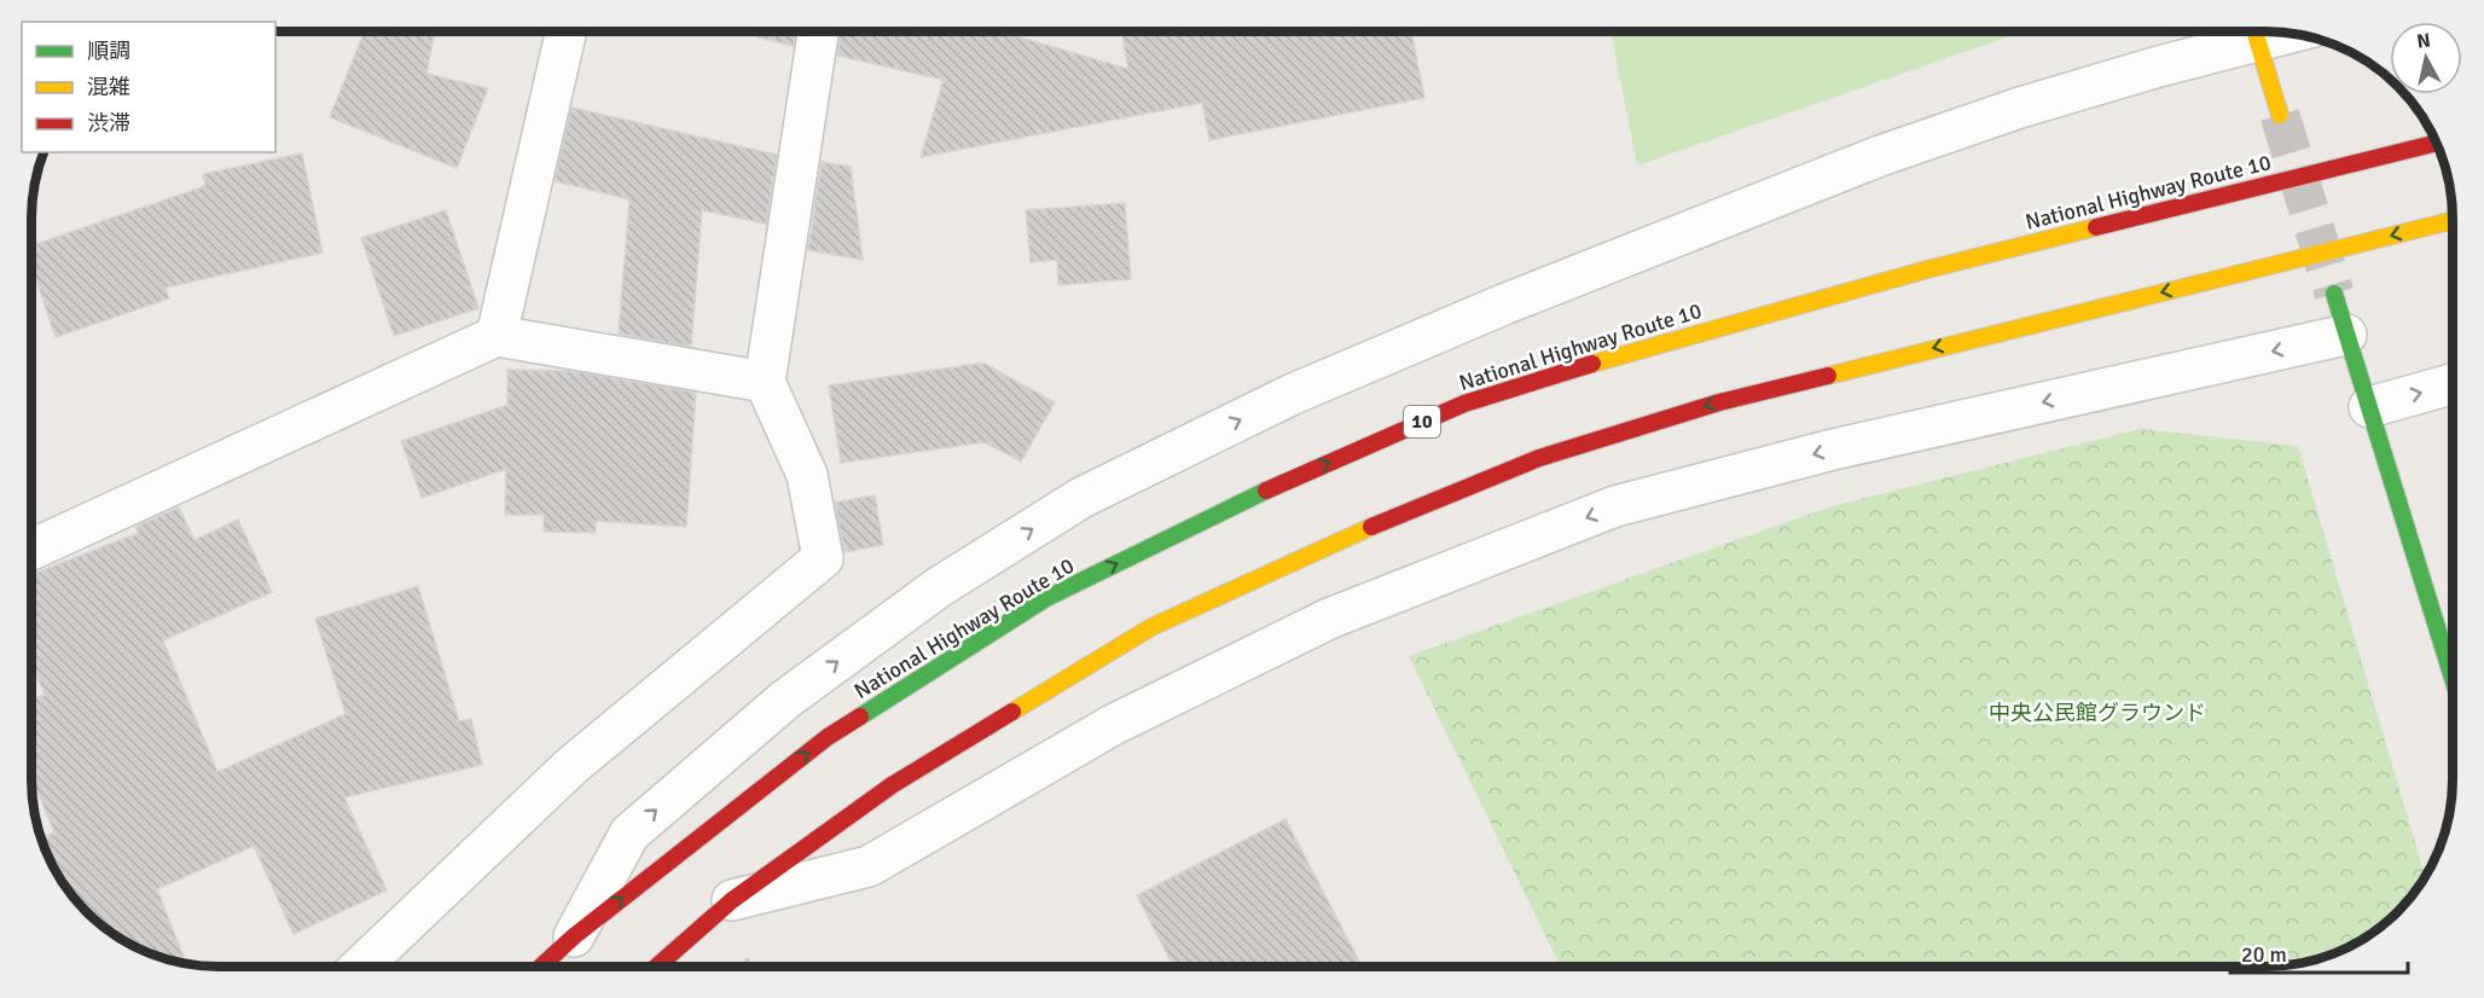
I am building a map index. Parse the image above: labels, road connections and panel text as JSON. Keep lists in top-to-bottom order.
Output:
{
  "streets": {
    "main road": ["National Highway Route 10", "10"]
  },
  "parks": ["中央公民館グラウンド"],
  "legend": ["順調", "混雑", "渋滞"],
  "scale_bar": "20 m",
  "north": "top"
}
